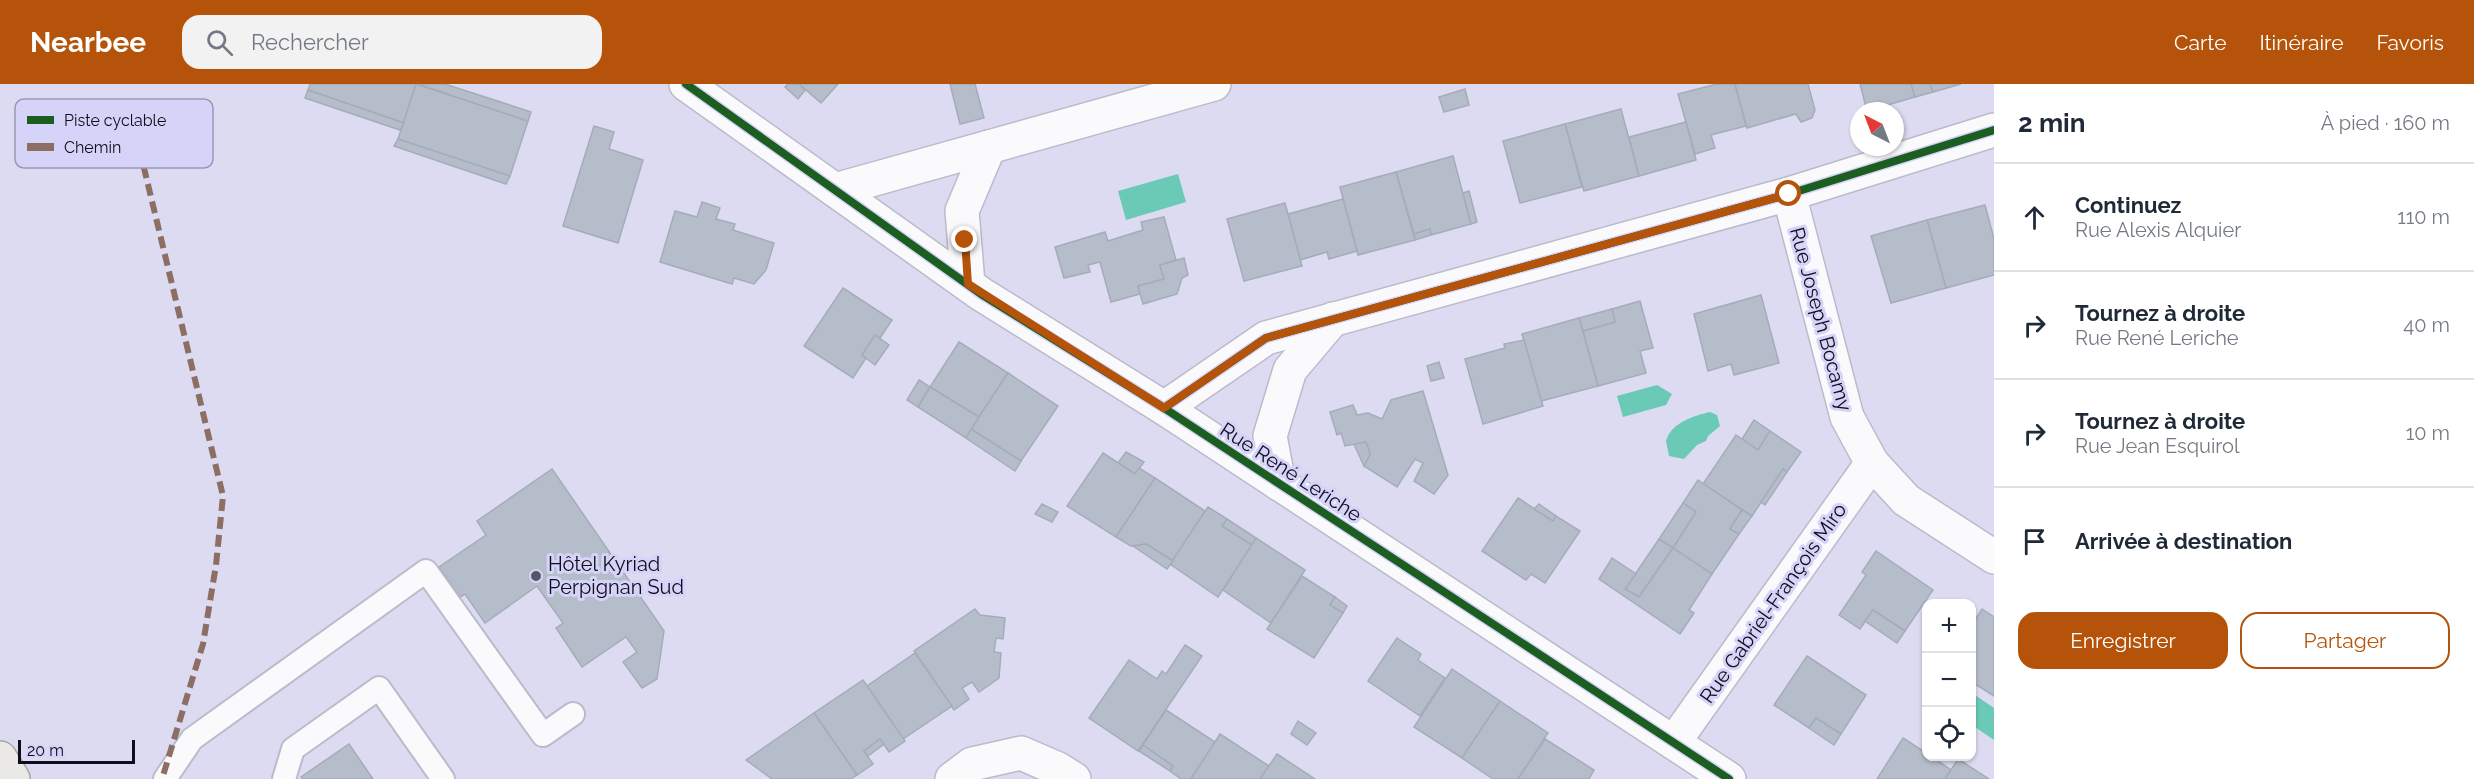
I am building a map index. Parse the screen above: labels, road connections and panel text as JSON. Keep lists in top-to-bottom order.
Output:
{
  "streets": {
    "street": ["Rue Joseph Bocamy", "Rue René Leriche", "Rue Gabriel-François Miro"]
  },
  "crossings": [
    ["Rue Joseph Bocamy", "Rue Gabriel-François Miro"],
    ["Rue René Leriche", "Rue Gabriel-François Miro"]
  ],
  "places": ["Hôtel Kyriad Perpignan Sud"],
  "legend": ["Piste cyclable", "Chemin"],
  "scale_bar": "20 m",
  "north": "top left",
  "page": {
    "header": "Nearbee",
    "search": "Rechercher",
    "nav": ["Carte", "Itinéraire", "Favoris"],
    "heading": ["2 min", "À pied · 160 m"],
    "list": [
      ["Continuez", "Rue Alexis Alquier", "110 m"],
      ["Tournez à droite", "Rue René Leriche", "40 m"],
      ["Tournez à droite", "Rue Jean Esquirol", "10 m"],
      "Arrivée à destination"
    ],
    "buttons": ["Enregistrer", "Partager"],
    "map_buttons": ["+", "−"],
    "scale": "20 m"
  }
}
